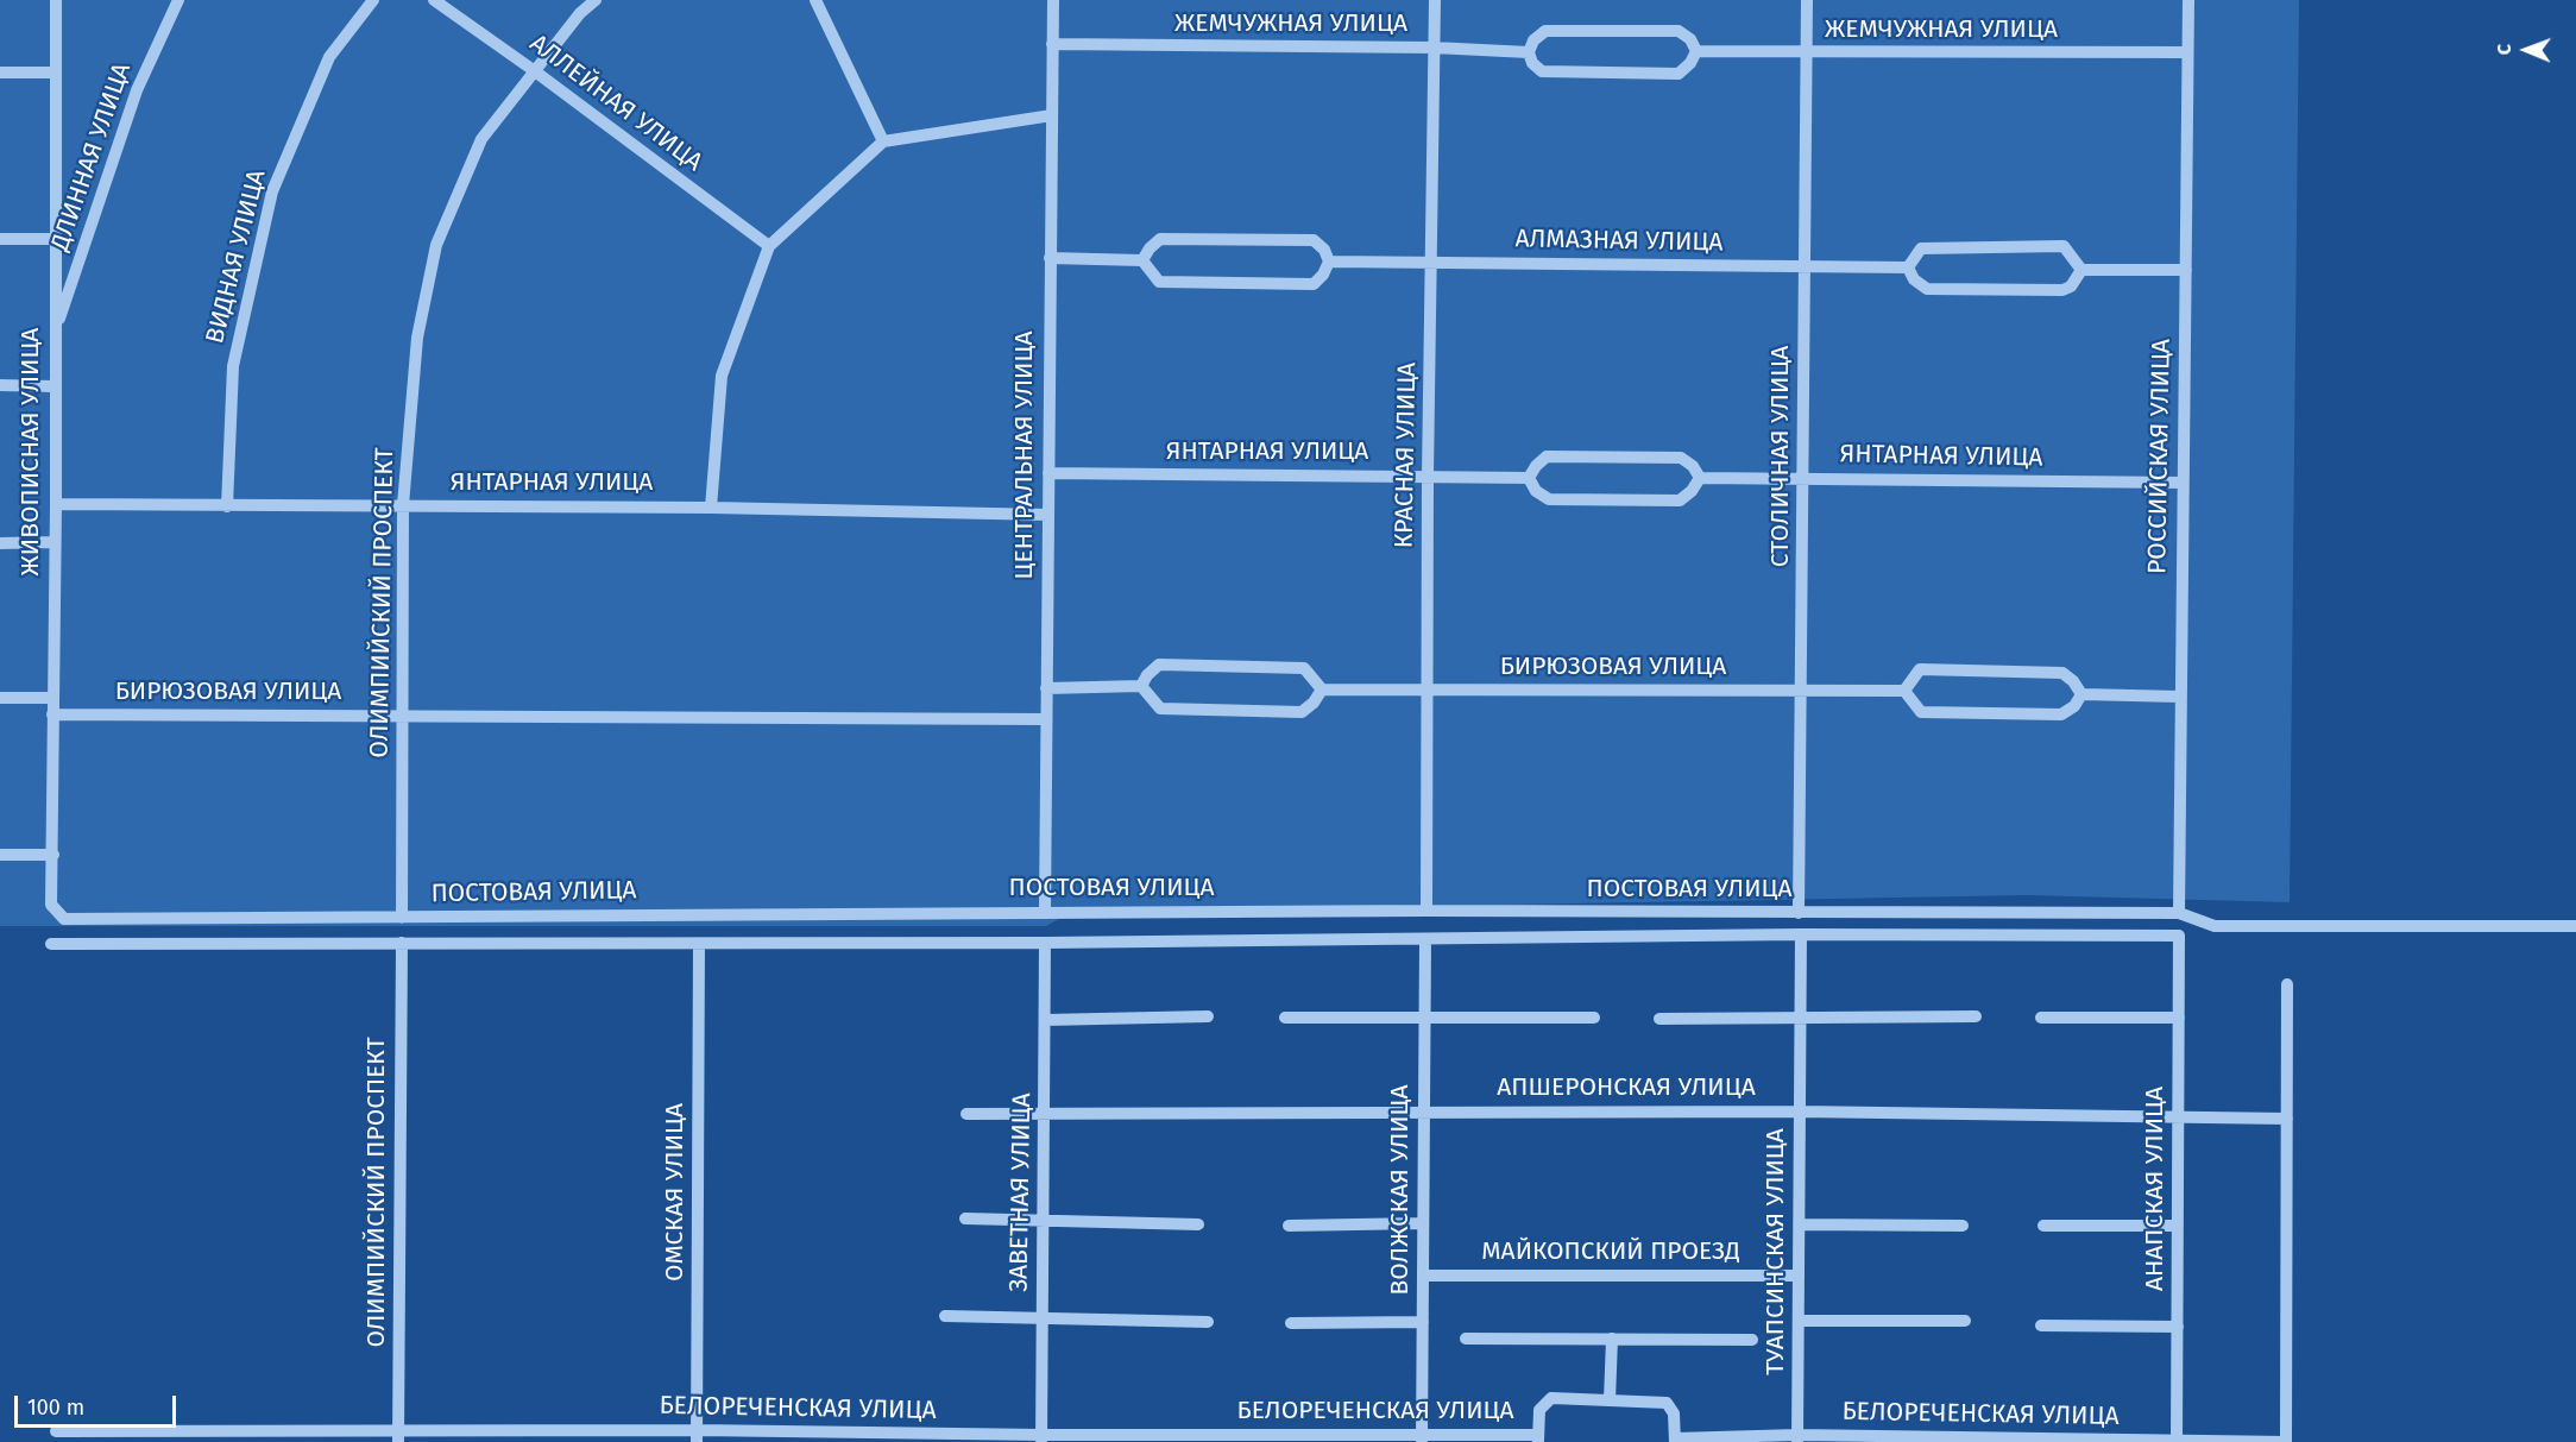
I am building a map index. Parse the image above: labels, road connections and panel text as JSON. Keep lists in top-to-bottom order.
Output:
{
  "streets": {
    "street": [
      "ЖЕМЧУЖНАЯ УЛИЦА",
      "АЛЛЕЙНАЯ УЛИЦА",
      "ДЛИННАЯ УЛИЦА",
      "АЛМАЗНАЯ УЛИЦА",
      "ВИДНАЯ УЛИЦА",
      "ЖИВОПИСНАЯ УЛИЦА",
      "ЯНТАРНАЯ УЛИЦА",
      "ЦЕНТРАЛЬНАЯ УЛИЦА",
      "КРАСНАЯ УЛИЦА",
      "СТОЛИЧНАЯ УЛИЦА",
      "РОССИЙСКАЯ УЛИЦА",
      "ОЛИМПИЙСКИЙ ПРОСПЕКТ",
      "БИРЮЗОВАЯ УЛИЦА",
      "ПОСТОВАЯ УЛИЦА",
      "АПШЕРОНСКАЯ УЛИЦА",
      "АНАПСКАЯ УЛИЦА",
      "ВОЛЖСКАЯ УЛИЦА",
      "ОМСКАЯ УЛИЦА",
      "ЗАВЕТНАЯ УЛИЦА",
      "МАЙКОПСКИЙ ПРОЕЗД",
      "ТУАПСИНСКАЯ УЛИЦА",
      "БЕЛОРЕЧЕНСКАЯ УЛИЦА"
    ]
  },
  "crossings": [
    ["ЖЕМЧУЖНАЯ УЛИЦА", "ЦЕНТРАЛЬНАЯ УЛИЦА"],
    ["ЖЕМЧУЖНАЯ УЛИЦА", "КРАСНАЯ УЛИЦА"],
    ["ЖЕМЧУЖНАЯ УЛИЦА", "СТОЛИЧНАЯ УЛИЦА"],
    ["ЖЕМЧУЖНАЯ УЛИЦА", "РОССИЙСКАЯ УЛИЦА"],
    ["АЛЛЕЙНАЯ УЛИЦА", "ОЛИМПИЙСКИЙ ПРОСПЕКТ"],
    ["ДЛИННАЯ УЛИЦА", "ЖИВОПИСНАЯ УЛИЦА"],
    ["АЛМАЗНАЯ УЛИЦА", "КРАСНАЯ УЛИЦА"],
    ["АЛМАЗНАЯ УЛИЦА", "СТОЛИЧНАЯ УЛИЦА"],
    ["ВИДНАЯ УЛИЦА", "ЯНТАРНАЯ УЛИЦА"],
    ["ЖИВОПИСНАЯ УЛИЦА", "ЯНТАРНАЯ УЛИЦА"],
    ["ЖИВОПИСНАЯ УЛИЦА", "БИРЮЗОВАЯ УЛИЦА"],
    ["ЖИВОПИСНАЯ УЛИЦА", "ПОСТОВАЯ УЛИЦА"],
    ["ЯНТАРНАЯ УЛИЦА", "ЦЕНТРАЛЬНАЯ УЛИЦА"],
    ["ЯНТАРНАЯ УЛИЦА", "КРАСНАЯ УЛИЦА"],
    ["ЯНТАРНАЯ УЛИЦА", "СТОЛИЧНАЯ УЛИЦА"],
    ["ЯНТАРНАЯ УЛИЦА", "РОССИЙСКАЯ УЛИЦА"],
    ["ЯНТАРНАЯ УЛИЦА", "ОЛИМПИЙСКИЙ ПРОСПЕКТ"],
    ["ЦЕНТРАЛЬНАЯ УЛИЦА", "БИРЮЗОВАЯ УЛИЦА"],
    ["ЦЕНТРАЛЬНАЯ УЛИЦА", "ПОСТОВАЯ УЛИЦА"],
    ["КРАСНАЯ УЛИЦА", "БИРЮЗОВАЯ УЛИЦА"],
    ["КРАСНАЯ УЛИЦА", "ПОСТОВАЯ УЛИЦА"],
    ["СТОЛИЧНАЯ УЛИЦА", "БИРЮЗОВАЯ УЛИЦА"],
    ["СТОЛИЧНАЯ УЛИЦА", "ПОСТОВАЯ УЛИЦА"],
    ["РОССИЙСКАЯ УЛИЦА", "ПОСТОВАЯ УЛИЦА"],
    ["ОЛИМПИЙСКИЙ ПРОСПЕКТ", "БИРЮЗОВАЯ УЛИЦА"],
    ["ОЛИМПИЙСКИЙ ПРОСПЕКТ", "ПОСТОВАЯ УЛИЦА"],
    ["ОЛИМПИЙСКИЙ ПРОСПЕКТ", "БЕЛОРЕЧЕНСКАЯ УЛИЦА"],
    ["ПОСТОВАЯ УЛИЦА", "АНАПСКАЯ УЛИЦА"],
    ["ПОСТОВАЯ УЛИЦА", "ВОЛЖСКАЯ УЛИЦА"],
    ["ПОСТОВАЯ УЛИЦА", "ОМСКАЯ УЛИЦА"],
    ["ПОСТОВАЯ УЛИЦА", "ЗАВЕТНАЯ УЛИЦА"],
    ["ПОСТОВАЯ УЛИЦА", "ТУАПСИНСКАЯ УЛИЦА"],
    ["АПШЕРОНСКАЯ УЛИЦА", "АНАПСКАЯ УЛИЦА"],
    ["АПШЕРОНСКАЯ УЛИЦА", "ВОЛЖСКАЯ УЛИЦА"],
    ["АПШЕРОНСКАЯ УЛИЦА", "ЗАВЕТНАЯ УЛИЦА"],
    ["АПШЕРОНСКАЯ УЛИЦА", "ТУАПСИНСКАЯ УЛИЦА"],
    ["АНАПСКАЯ УЛИЦА", "БЕЛОРЕЧЕНСКАЯ УЛИЦА"],
    ["ВОЛЖСКАЯ УЛИЦА", "МАЙКОПСКИЙ ПРОЕЗД"],
    ["ВОЛЖСКАЯ УЛИЦА", "БЕЛОРЕЧЕНСКАЯ УЛИЦА"],
    ["ОМСКАЯ УЛИЦА", "БЕЛОРЕЧЕНСКАЯ УЛИЦА"],
    ["ЗАВЕТНАЯ УЛИЦА", "БЕЛОРЕЧЕНСКАЯ УЛИЦА"],
    ["МАЙКОПСКИЙ ПРОЕЗД", "ТУАПСИНСКАЯ УЛИЦА"],
    ["ТУАПСИНСКАЯ УЛИЦА", "БЕЛОРЕЧЕНСКАЯ УЛИЦА"]
  ],
  "scale_bar": "100 m",
  "north": "left"
}
